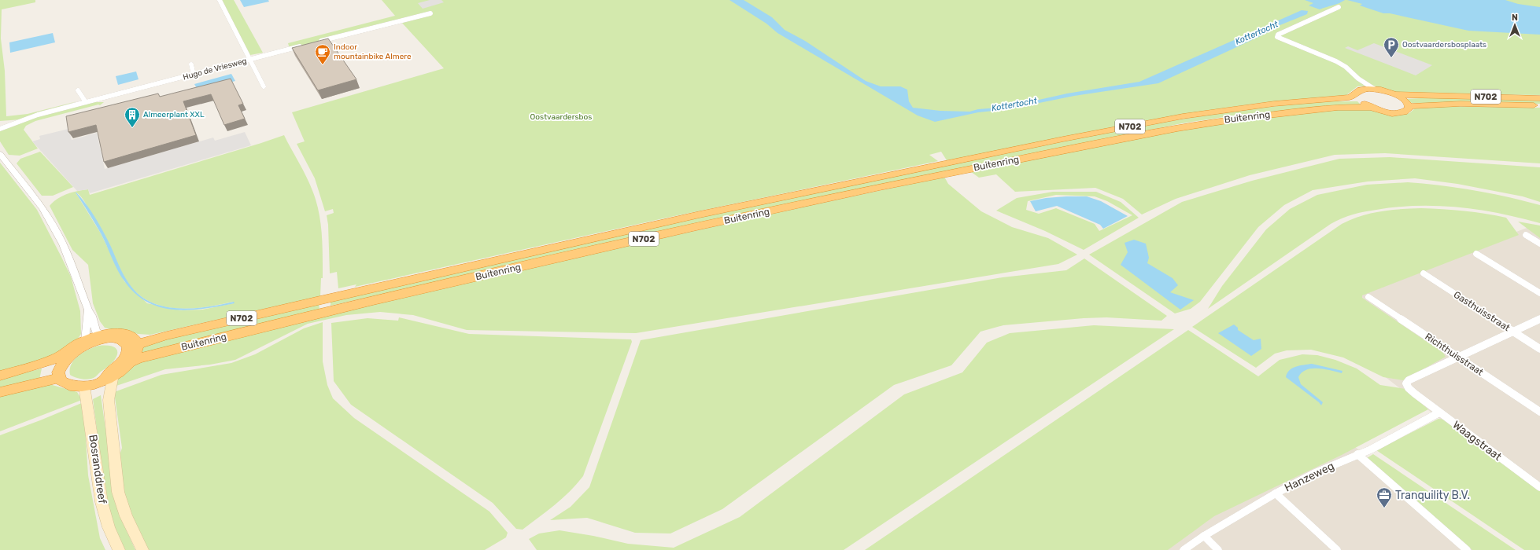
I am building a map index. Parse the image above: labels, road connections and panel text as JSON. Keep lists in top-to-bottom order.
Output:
{
  "streets": {
    "highway": ["N702", "Buitenring"],
    "main road": ["Bosranddreef"],
    "street": [
      "Hugo de Vriesweg",
      "Gasthuisstraat",
      "Richthuisstraat",
      "Waagstraat",
      "Hanzeweg"
    ]
  },
  "crossings": [
    ["N702", "Buitenring"],
    ["N702", "Bosranddreef"],
    ["Richthuisstraat", "Waagstraat"],
    ["Waagstraat", "Hanzeweg"]
  ],
  "water": ["Kottertocht"],
  "parks": ["Oostvaardersbos"],
  "places": {
    "parking": ["Oostvaardersbosplaats"],
    "cafe": ["Indoor mountainbike Almere"],
    "building": ["Almeerplant XXL"],
    "office": ["Tranquility B.V."]
  },
  "north": "top"
}
